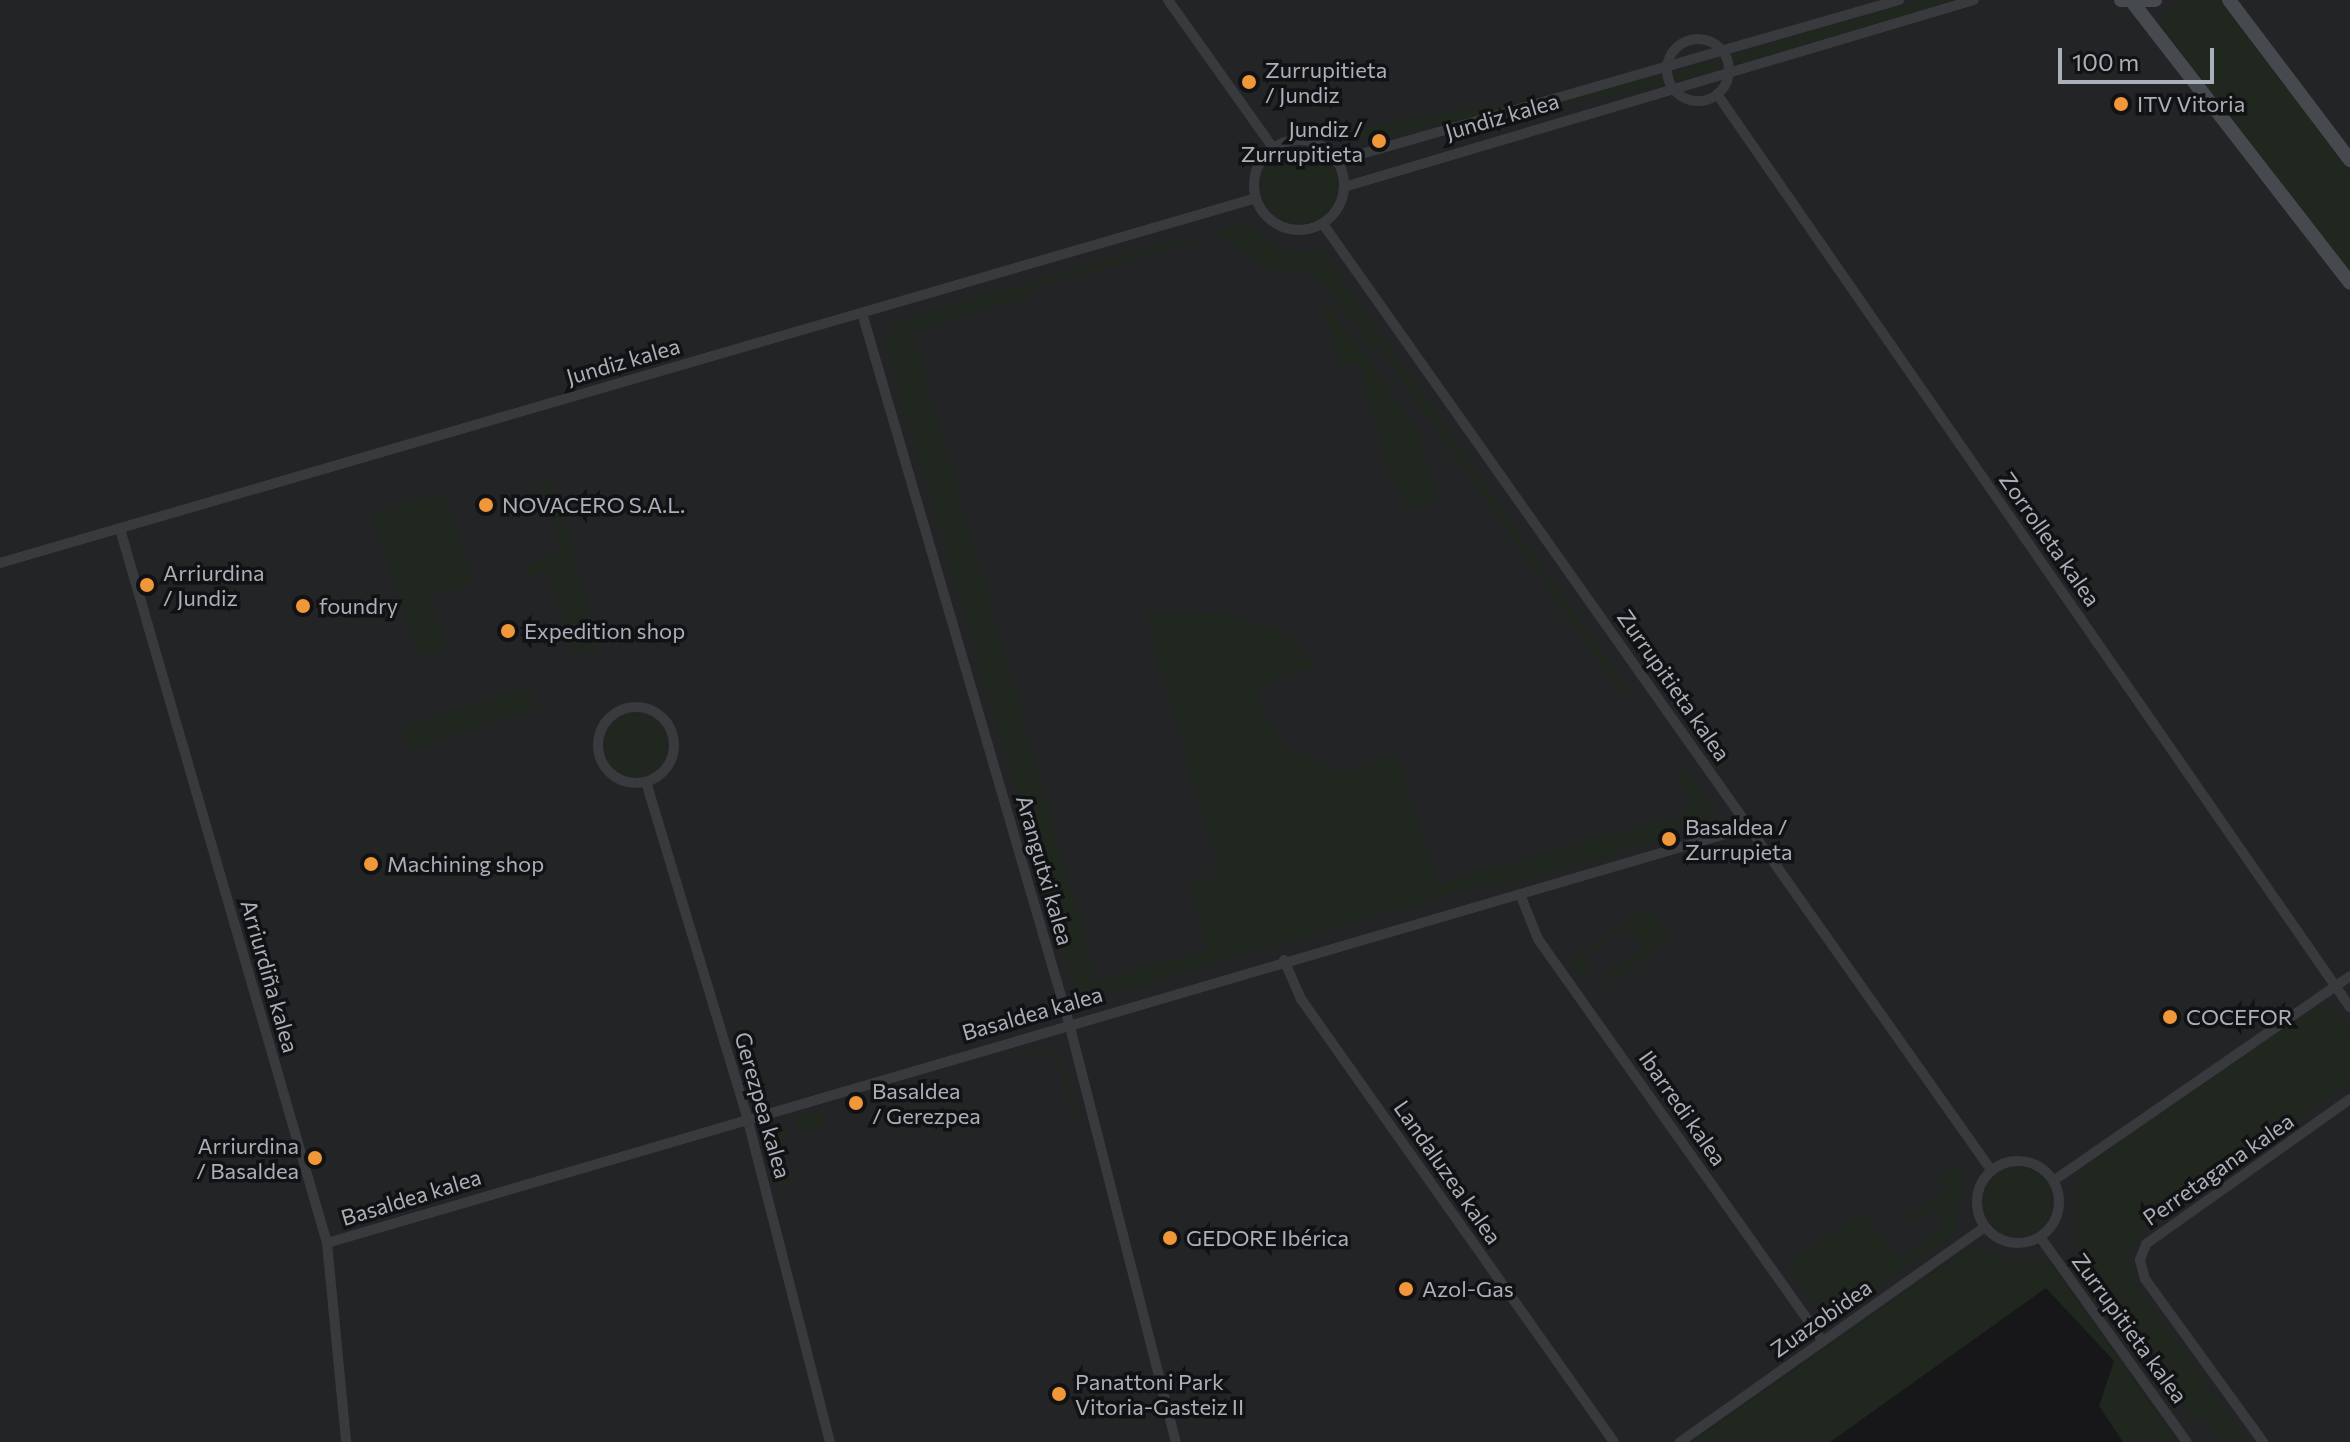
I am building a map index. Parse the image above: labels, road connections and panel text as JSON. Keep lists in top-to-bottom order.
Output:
{
  "streets": {
    "street": [
      "Jundiz kalea",
      "Zorrolleta kalea",
      "Zurrupitieta kalea",
      "Arangutxi kalea",
      "Arriurdiña kalea",
      "Basaldea kalea",
      "Gerezpea kalea",
      "Ibarredi kalea",
      "Perretagana kalea",
      "Landaluzea kalea",
      "Zuazobidea"
    ]
  },
  "crossings": [
    ["Jundiz kalea", "Zorrolleta kalea"],
    ["Jundiz kalea", "Zurrupitieta kalea"],
    ["Jundiz kalea", "Arangutxi kalea"],
    ["Jundiz kalea", "Arriurdiña kalea"],
    ["Zurrupitieta kalea", "Basaldea kalea"],
    ["Zurrupitieta kalea", "Zuazobidea"],
    ["Arangutxi kalea", "Basaldea kalea"],
    ["Arriurdiña kalea", "Basaldea kalea"],
    ["Basaldea kalea", "Gerezpea kalea"],
    ["Basaldea kalea", "Ibarredi kalea"],
    ["Basaldea kalea", "Landaluzea kalea"],
    ["Ibarredi kalea", "Zuazobidea"]
  ],
  "places": [
    "Zurrupitieta / Jundiz",
    "ITV Vitoria",
    "Jundiz / Zurrupitieta",
    "NOVACERO S.A.L.",
    "Arriurdina / Jundiz",
    "foundry",
    "Expedition shop",
    "Basaldea / Zurrupieta",
    "Machining shop",
    "COCEFOR",
    "Basaldea / Gerezpea",
    "Arriurdina / Basaldea",
    "GEDORE Ibérica",
    "Azol-Gas",
    "Panattoni Park Vitoria-Gasteiz II"
  ],
  "scale_bar": "100 m"
}
